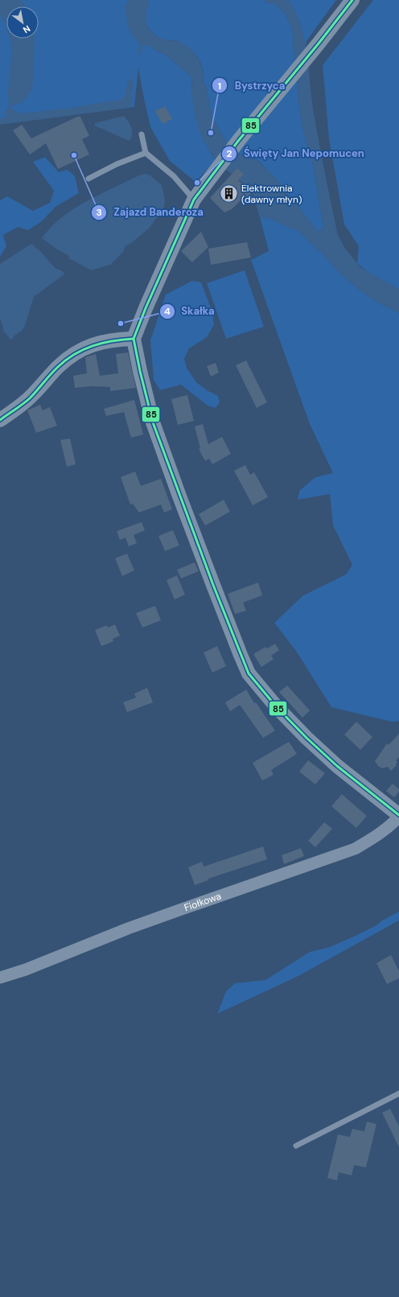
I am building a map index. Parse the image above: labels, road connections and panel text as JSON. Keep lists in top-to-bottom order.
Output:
{
  "streets": {
    "street": ["Fiołkowa"]
  },
  "places": {
    "other": [
      "Bystrzyca",
      "Zajazd Banderoza",
      "Święty Jan Nepomucen",
      "Skałka"
    ],
    "building": ["Elektrownia (dawny młyn)"]
  },
  "lines": ["transit line 85"],
  "north": "bottom right"
}
